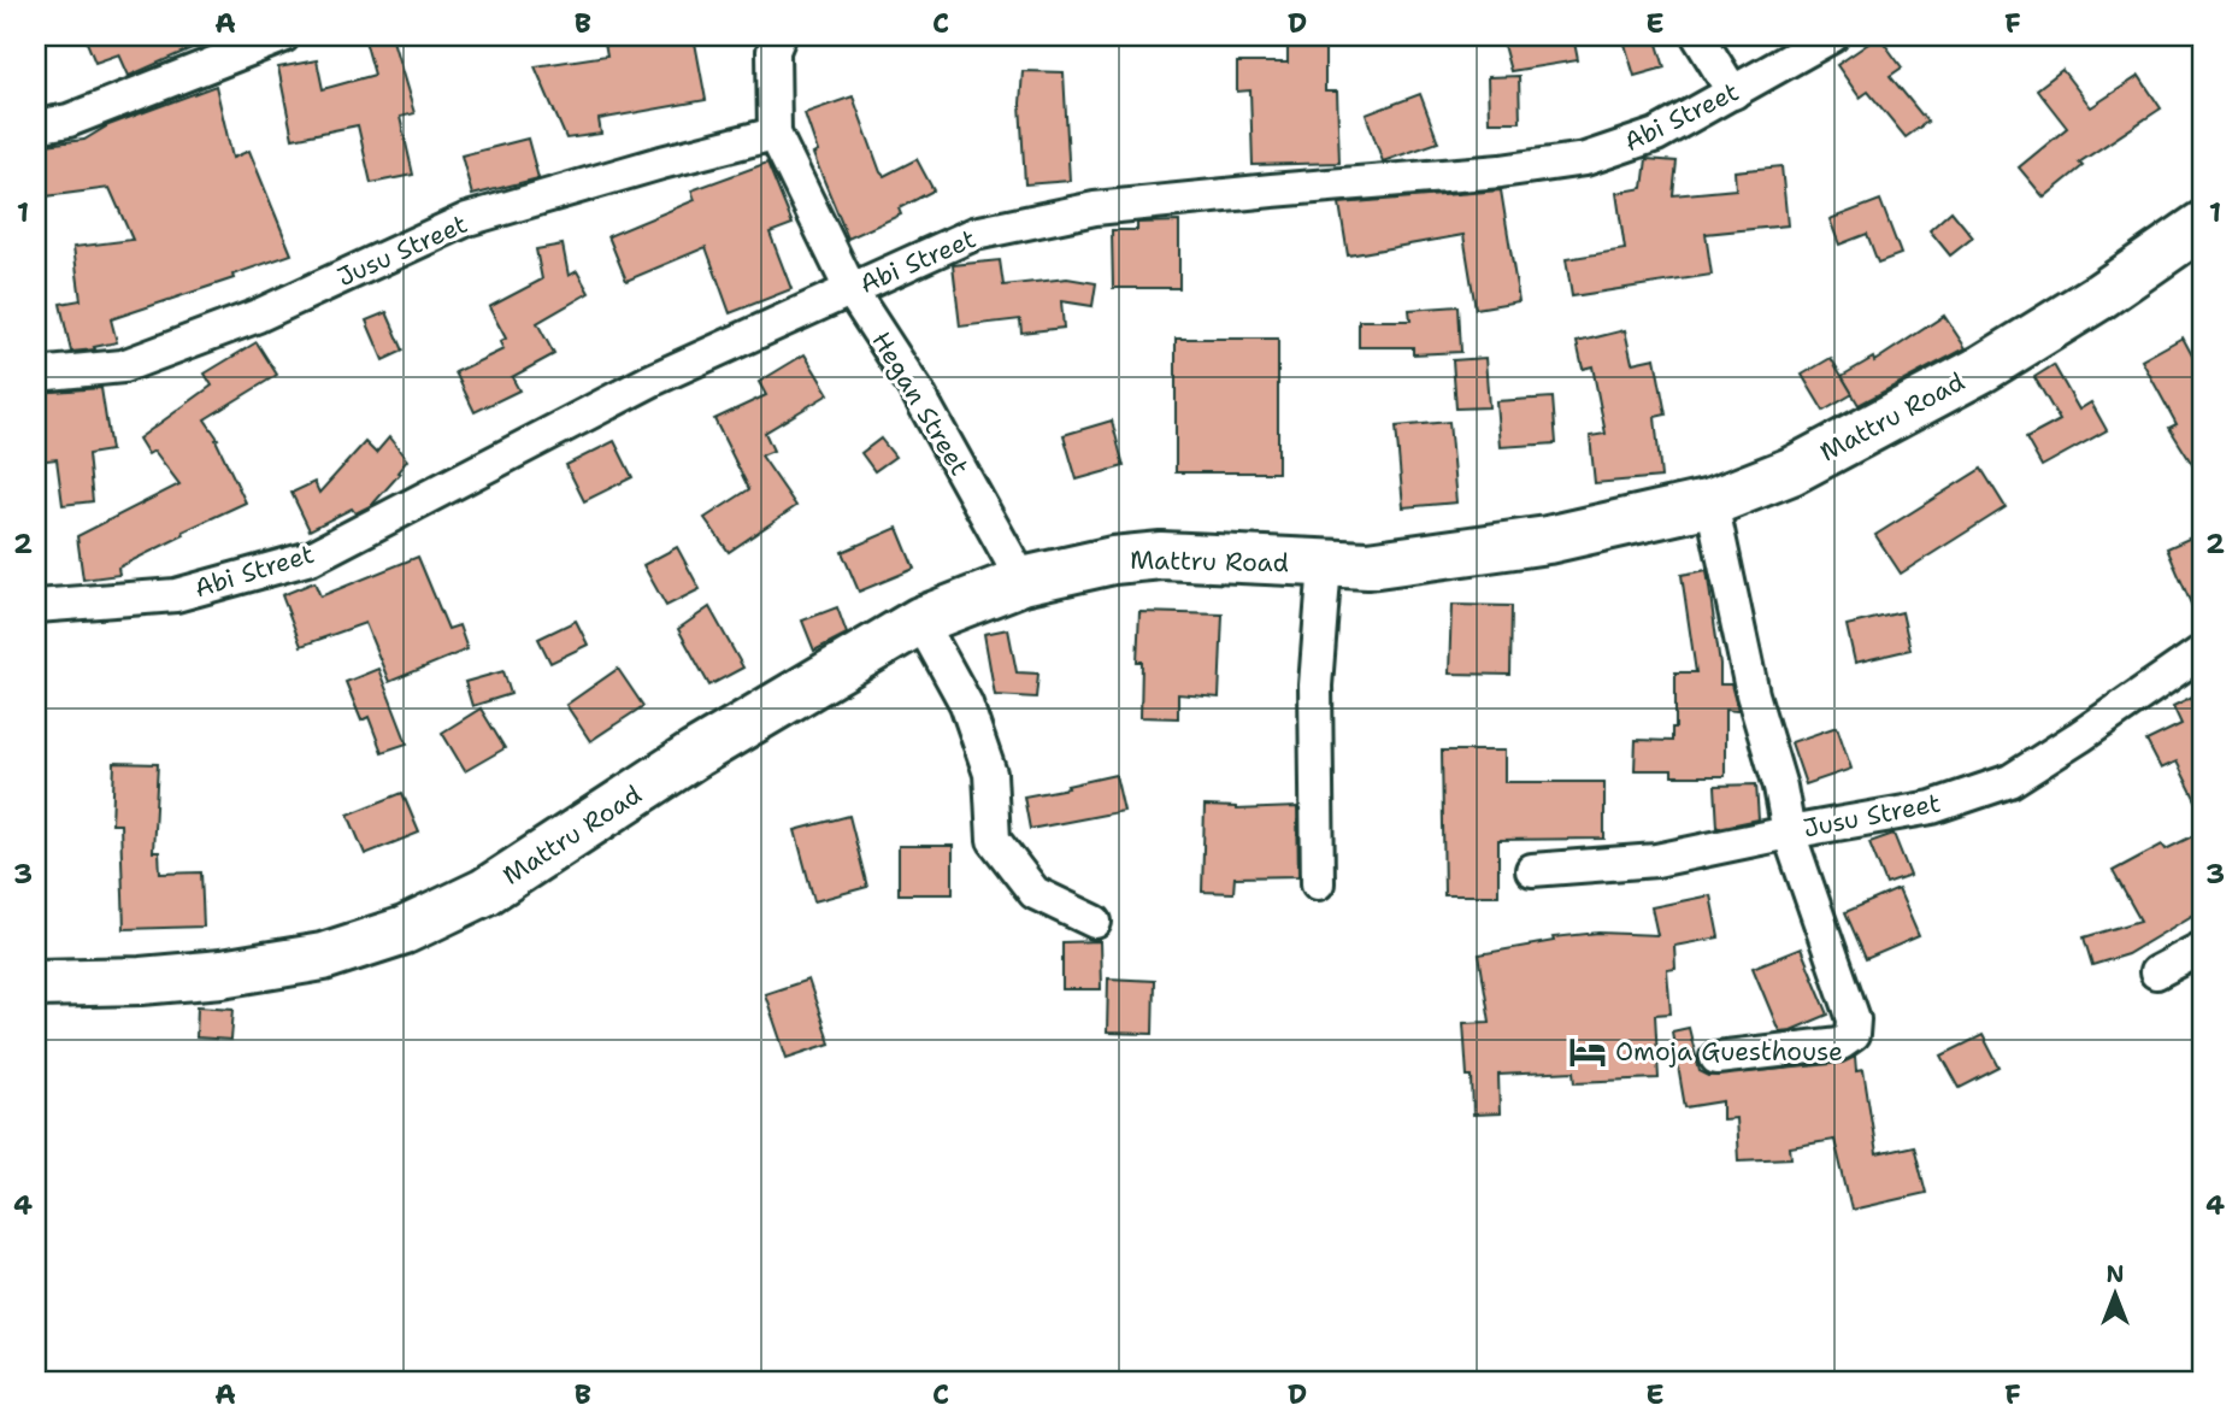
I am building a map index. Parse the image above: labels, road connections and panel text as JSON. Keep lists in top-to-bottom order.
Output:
{
  "streets": {
    "main road": ["Mattru Road"],
    "street": ["Abi Street", "Jusu Street", "Hegan Street"]
  },
  "crossings": [
    ["Abi Street", "Hegan Street"],
    ["Jusu Street", "Hegan Street"],
    ["Jusu Street", "Mattru Road"],
    ["Hegan Street", "Mattru Road"]
  ],
  "places": {
    "hotel": ["Omoja Guesthouse"]
  },
  "north": "top",
  "grid": {
    "columns": [
      "A",
      "B",
      "C",
      "D",
      "E",
      "F"
    ],
    "rows": [
      "1",
      "2",
      "3",
      "4"
    ]
  }
}
